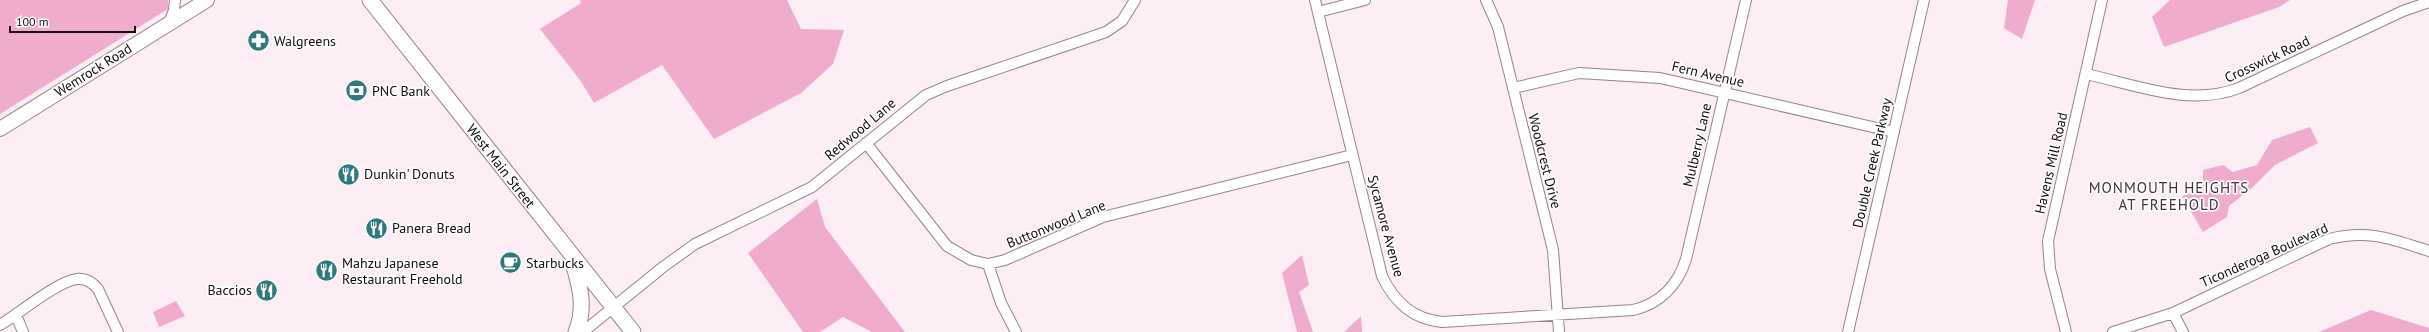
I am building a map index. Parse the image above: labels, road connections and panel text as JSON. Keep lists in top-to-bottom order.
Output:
{
  "streets": {
    "main road": ["West Main Street"],
    "street": [
      "Crosswick Road",
      "Wemrock Road",
      "Fern Avenue",
      "Redwood Lane",
      "Mulberry Lane",
      "Woodcrest Drive",
      "Double Creek Parkway",
      "Havens Mill Road",
      "Buttonwood Lane",
      "Sycamore Avenue",
      "Ticonderoga Boulevard"
    ]
  },
  "crossings": [
    ["Crosswick Road", "Havens Mill Road"],
    ["Fern Avenue", "Mulberry Lane"],
    ["Fern Avenue", "Woodcrest Drive"],
    ["Fern Avenue", "Double Creek Parkway"],
    ["Redwood Lane", "West Main Street"],
    ["Redwood Lane", "Buttonwood Lane"],
    ["Mulberry Lane", "Sycamore Avenue"],
    ["Woodcrest Drive", "Sycamore Avenue"],
    ["Buttonwood Lane", "Sycamore Avenue"]
  ],
  "districts": ["MONMOUTH HEIGHTS AT FREEHOLD"],
  "places": {
    "pharmacy": ["Walgreens"],
    "bank": ["PNC Bank"],
    "restaurant": [
      "Dunkin' Donuts",
      "Panera Bread",
      "Mahzu Japanese Restaurant Freehold",
      "Baccios"
    ],
    "cafe": ["Starbucks"]
  },
  "scale_bar": "100 m"
}
